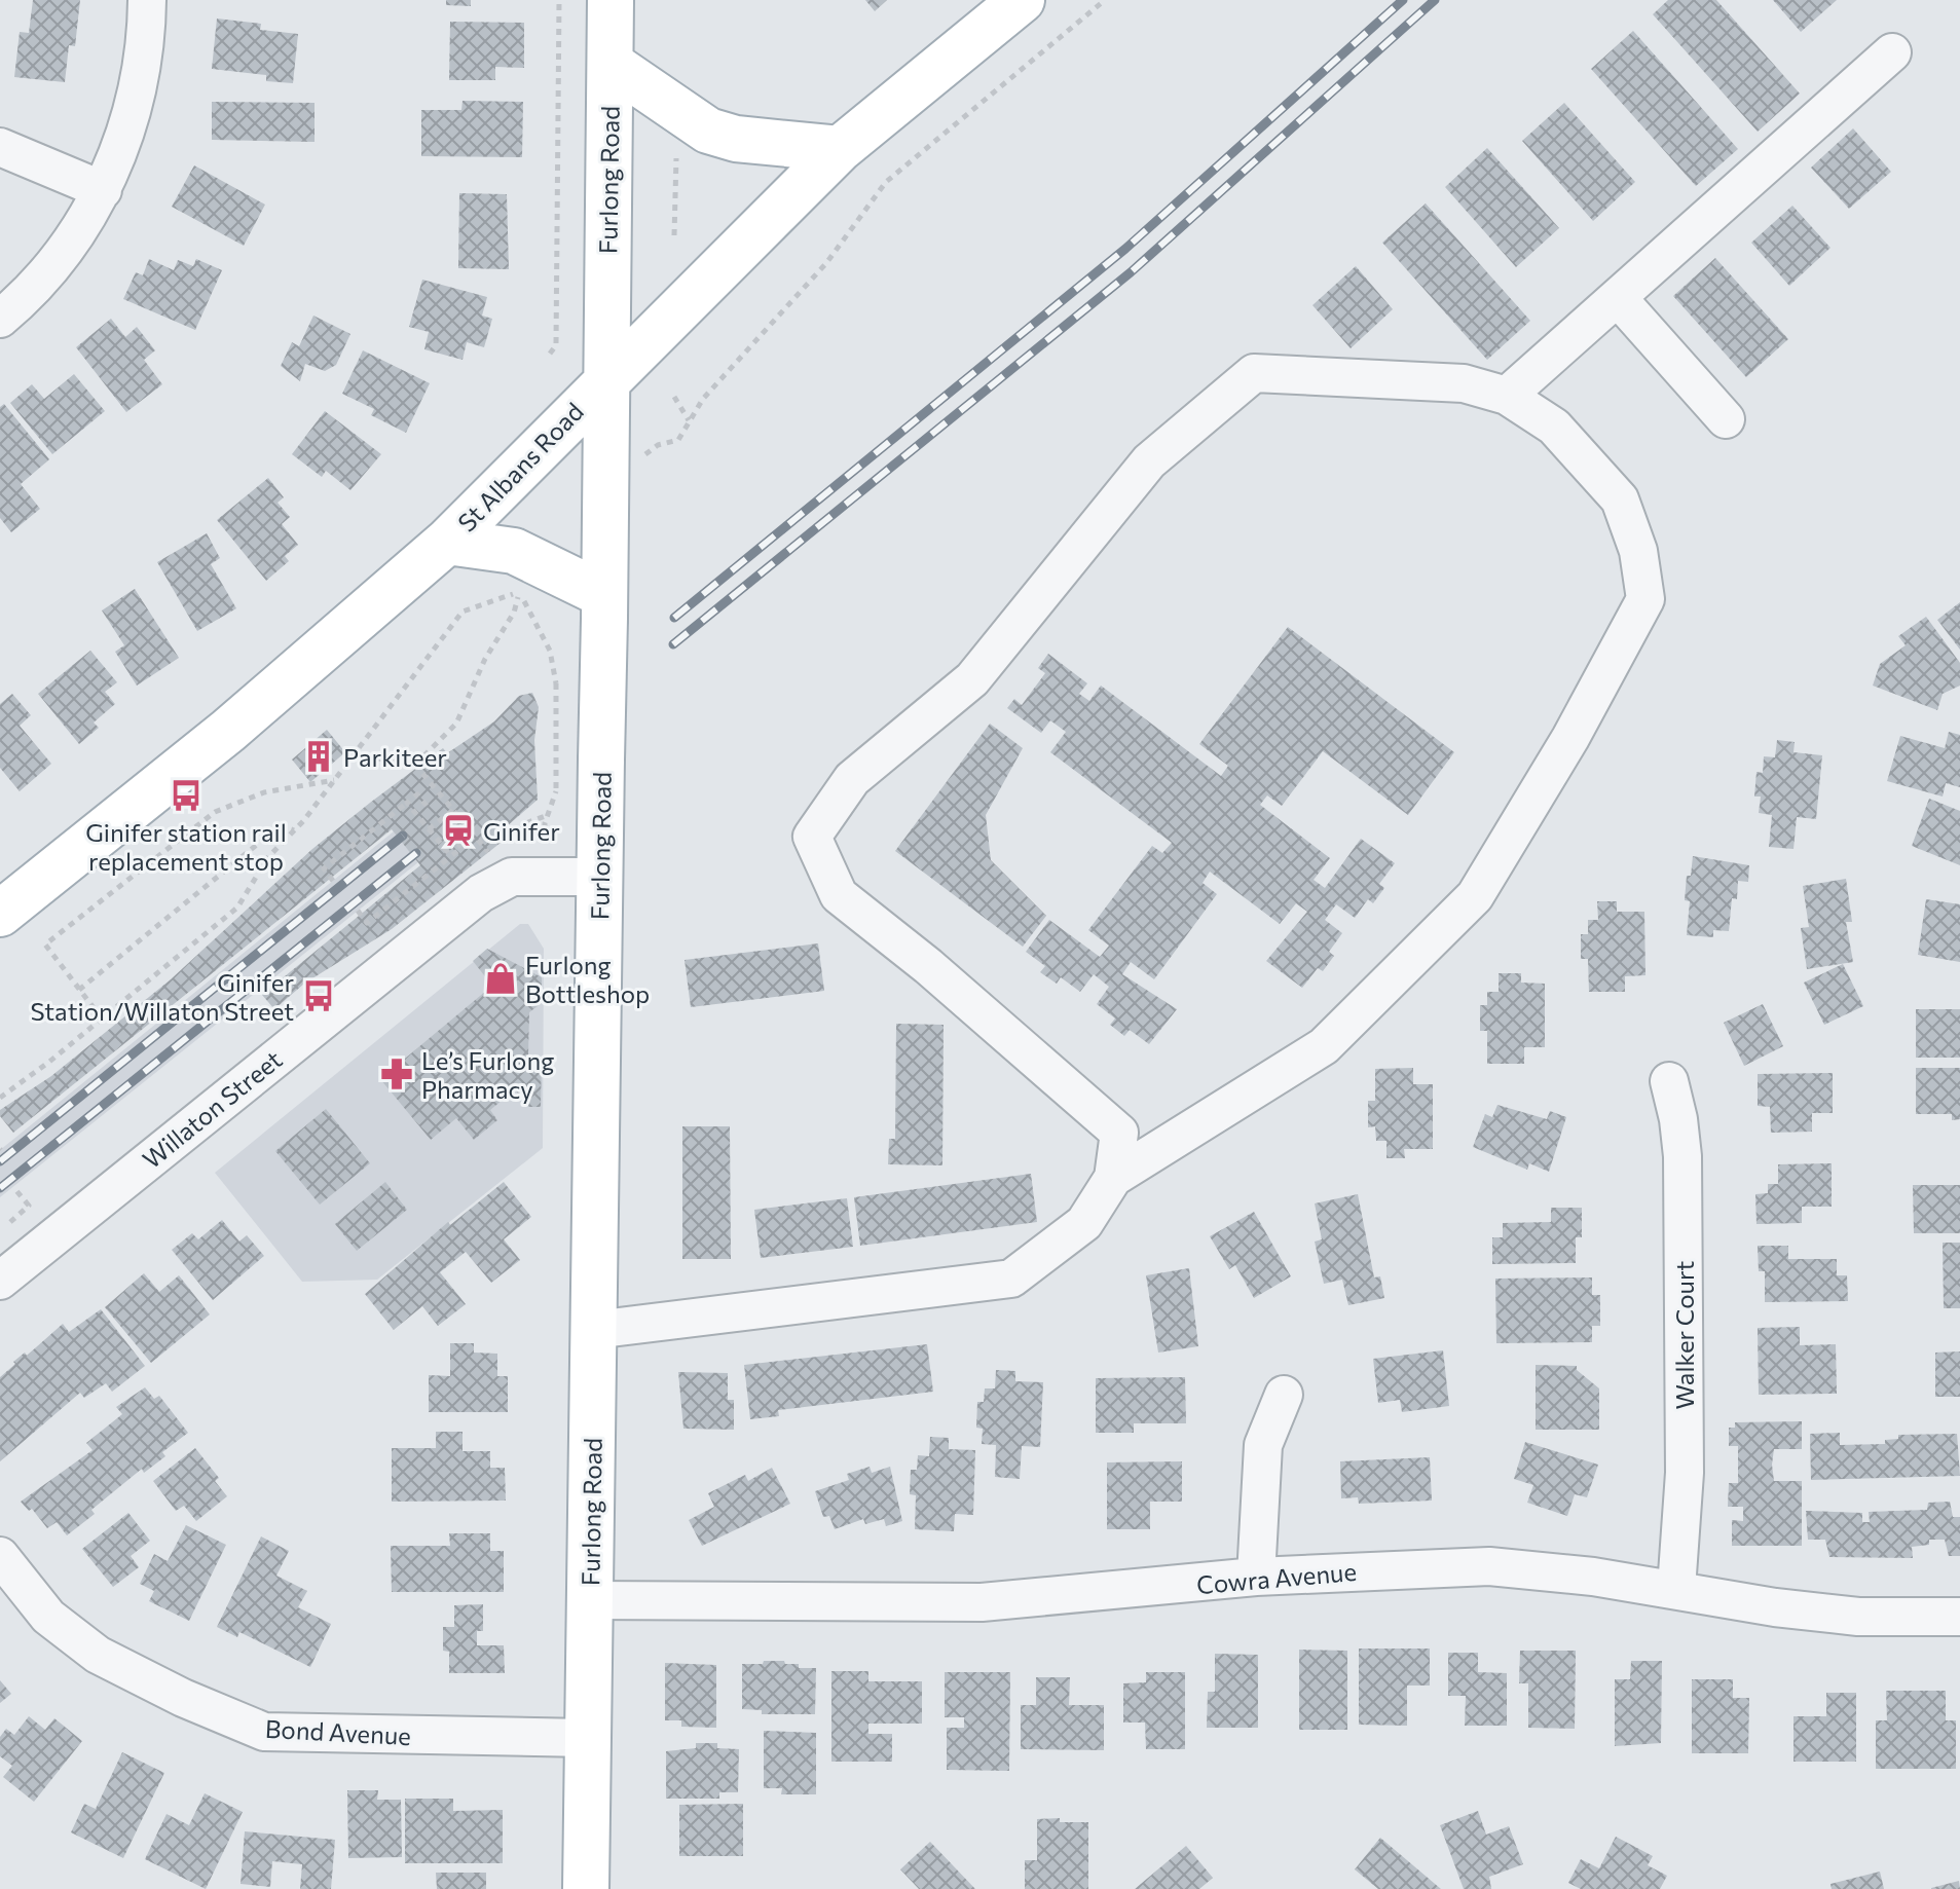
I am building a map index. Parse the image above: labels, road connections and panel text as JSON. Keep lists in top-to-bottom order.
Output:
{
  "streets": {
    "main road": ["Furlong Road", "St Albans Road"],
    "street": [
      "Willaton Street",
      "Walker Court",
      "Cowra Avenue",
      "Bond Avenue"
    ]
  },
  "crossings": [
    ["Furlong Road", "St Albans Road"],
    ["Furlong Road", "Willaton Street"],
    ["Furlong Road", "Cowra Avenue"],
    ["Furlong Road", "Bond Avenue"],
    ["Walker Court", "Cowra Avenue"]
  ],
  "places": {
    "building": ["Parkiteer"],
    "bus stop": ["Ginifer station rail replacement stop", "Ginifer Station/Willaton Street"],
    "station": ["Ginifer"],
    "shop": ["Furlong Bottleshop"],
    "pharmacy": ["Le’s Furlong Pharmacy"]
  }
}
